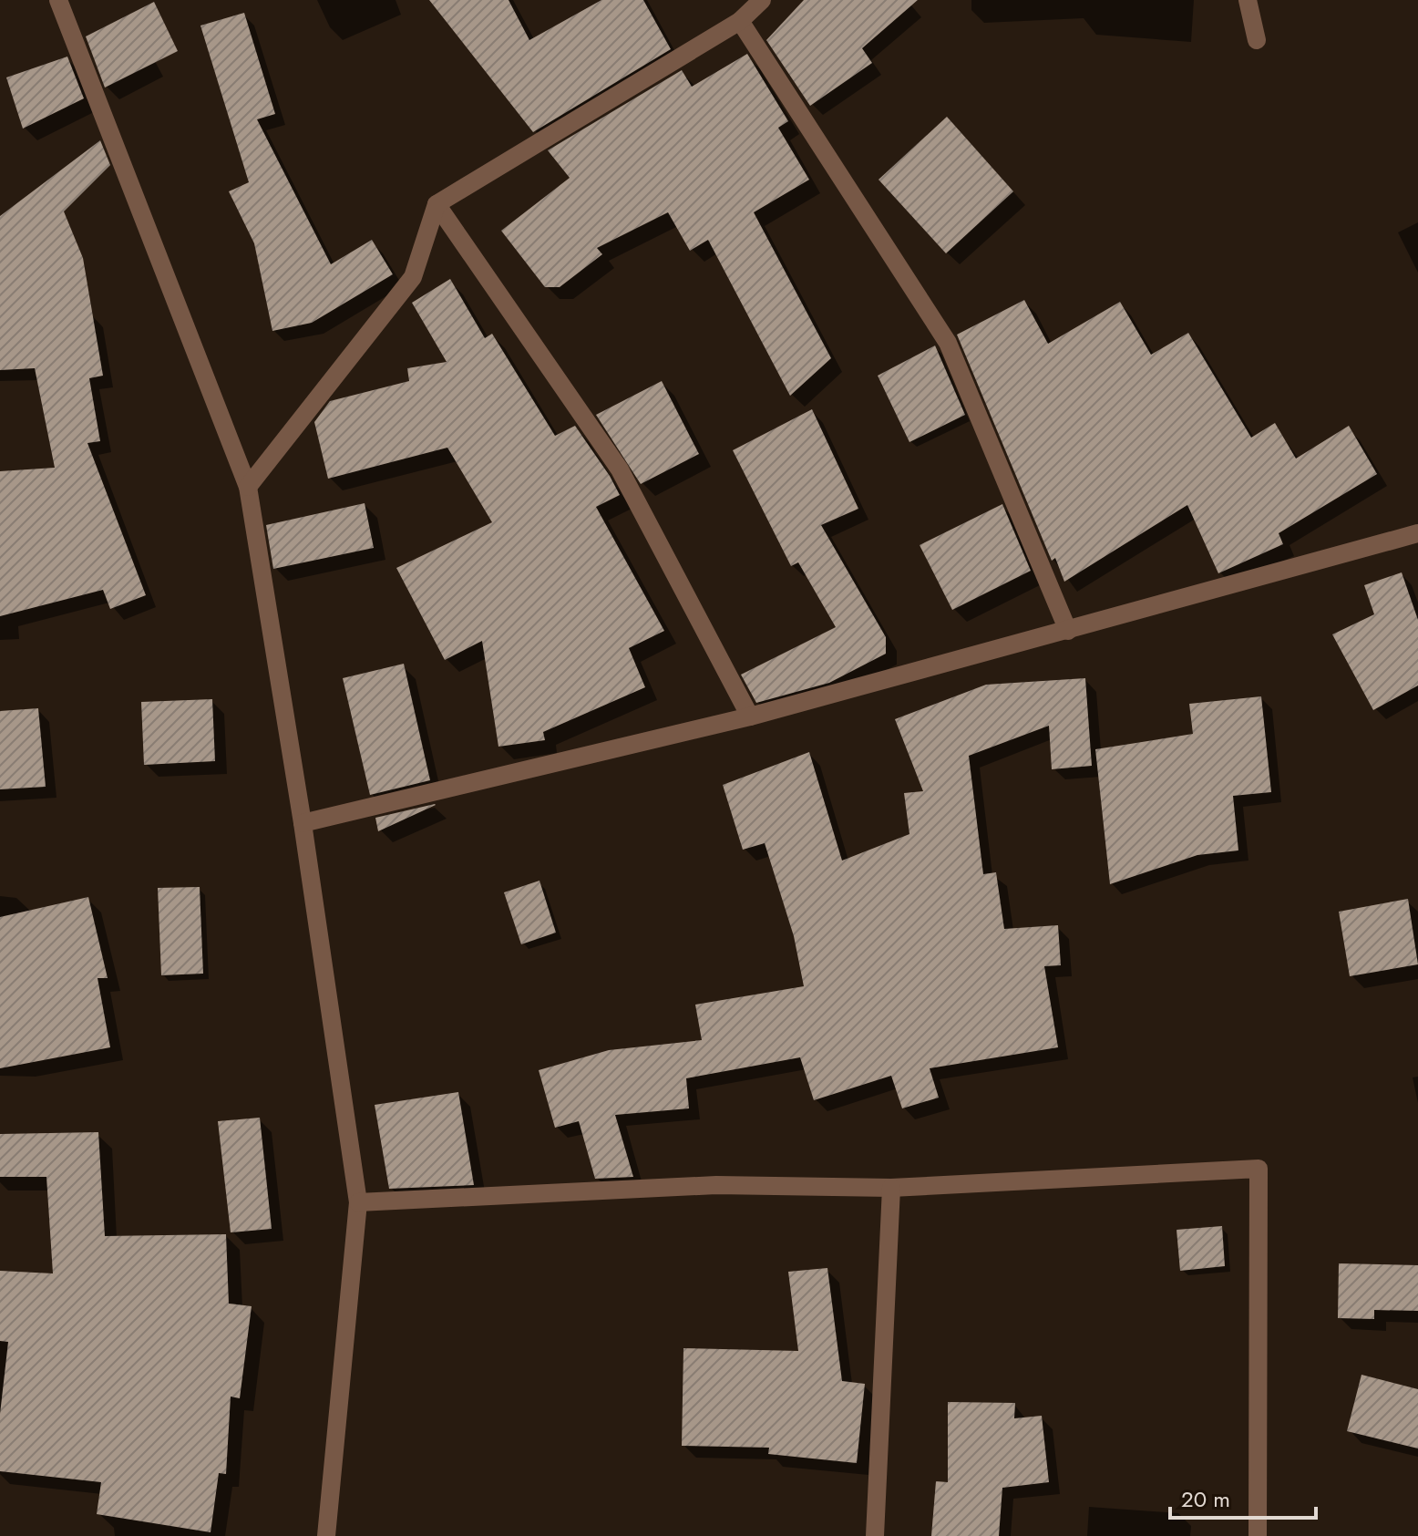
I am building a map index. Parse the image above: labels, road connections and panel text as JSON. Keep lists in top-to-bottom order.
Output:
{
  "scale_bar": "20 m"
}
